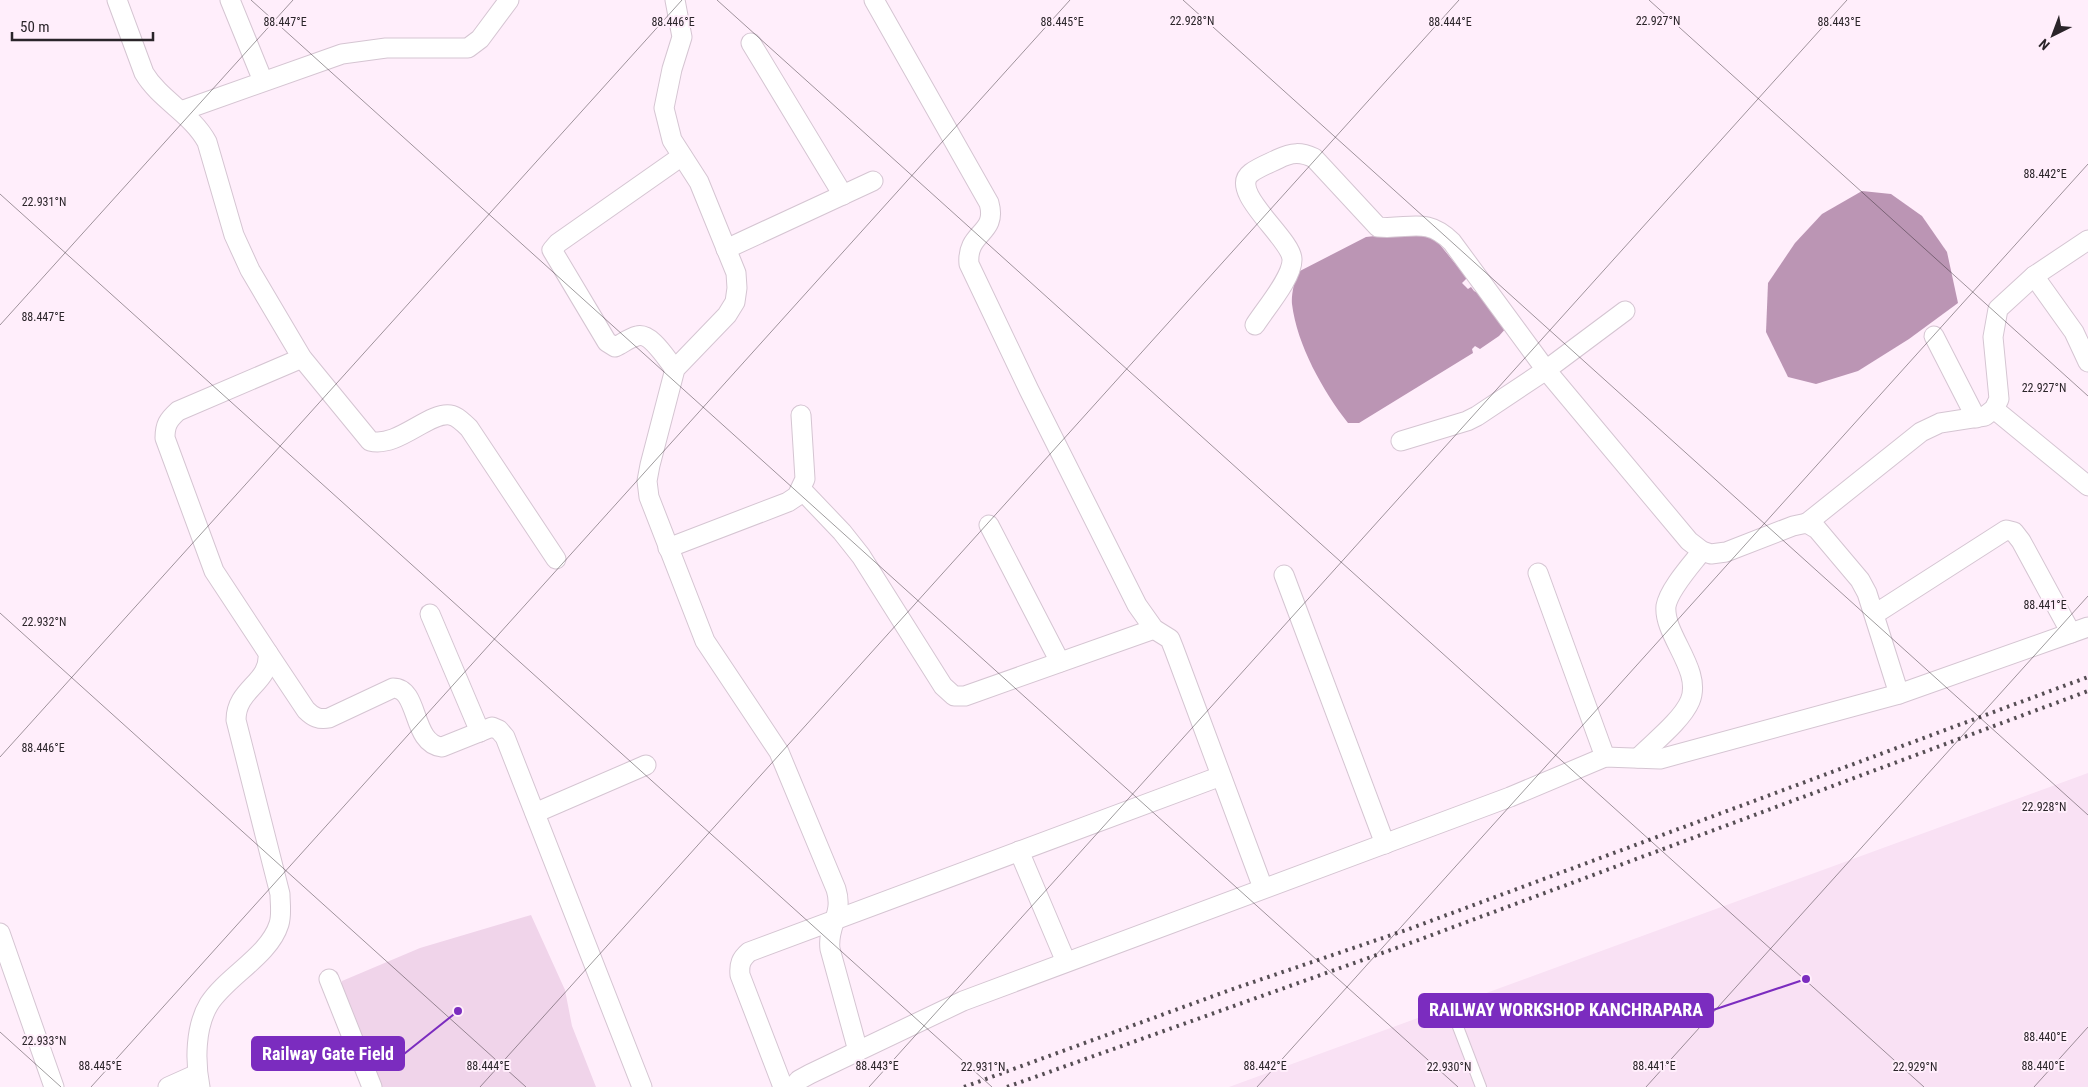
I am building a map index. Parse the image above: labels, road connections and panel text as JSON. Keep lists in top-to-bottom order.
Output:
{
  "places": ["RAILWAY WORKSHOP KANCHRAPARA", "Railway Gate Field"],
  "scale_bar": "50 m",
  "north": "bottom left",
  "coordinates": [
    "22.927°N",
    "22.928°N",
    "88.446°E",
    "88.445°E",
    "88.444°E",
    "88.443°E",
    "88.447°E",
    "88.442°E",
    "22.931°N",
    "88.441°E",
    "22.932°N",
    "88.440°E",
    "22.933°N",
    "22.930°N",
    "22.929°N"
  ]
}
